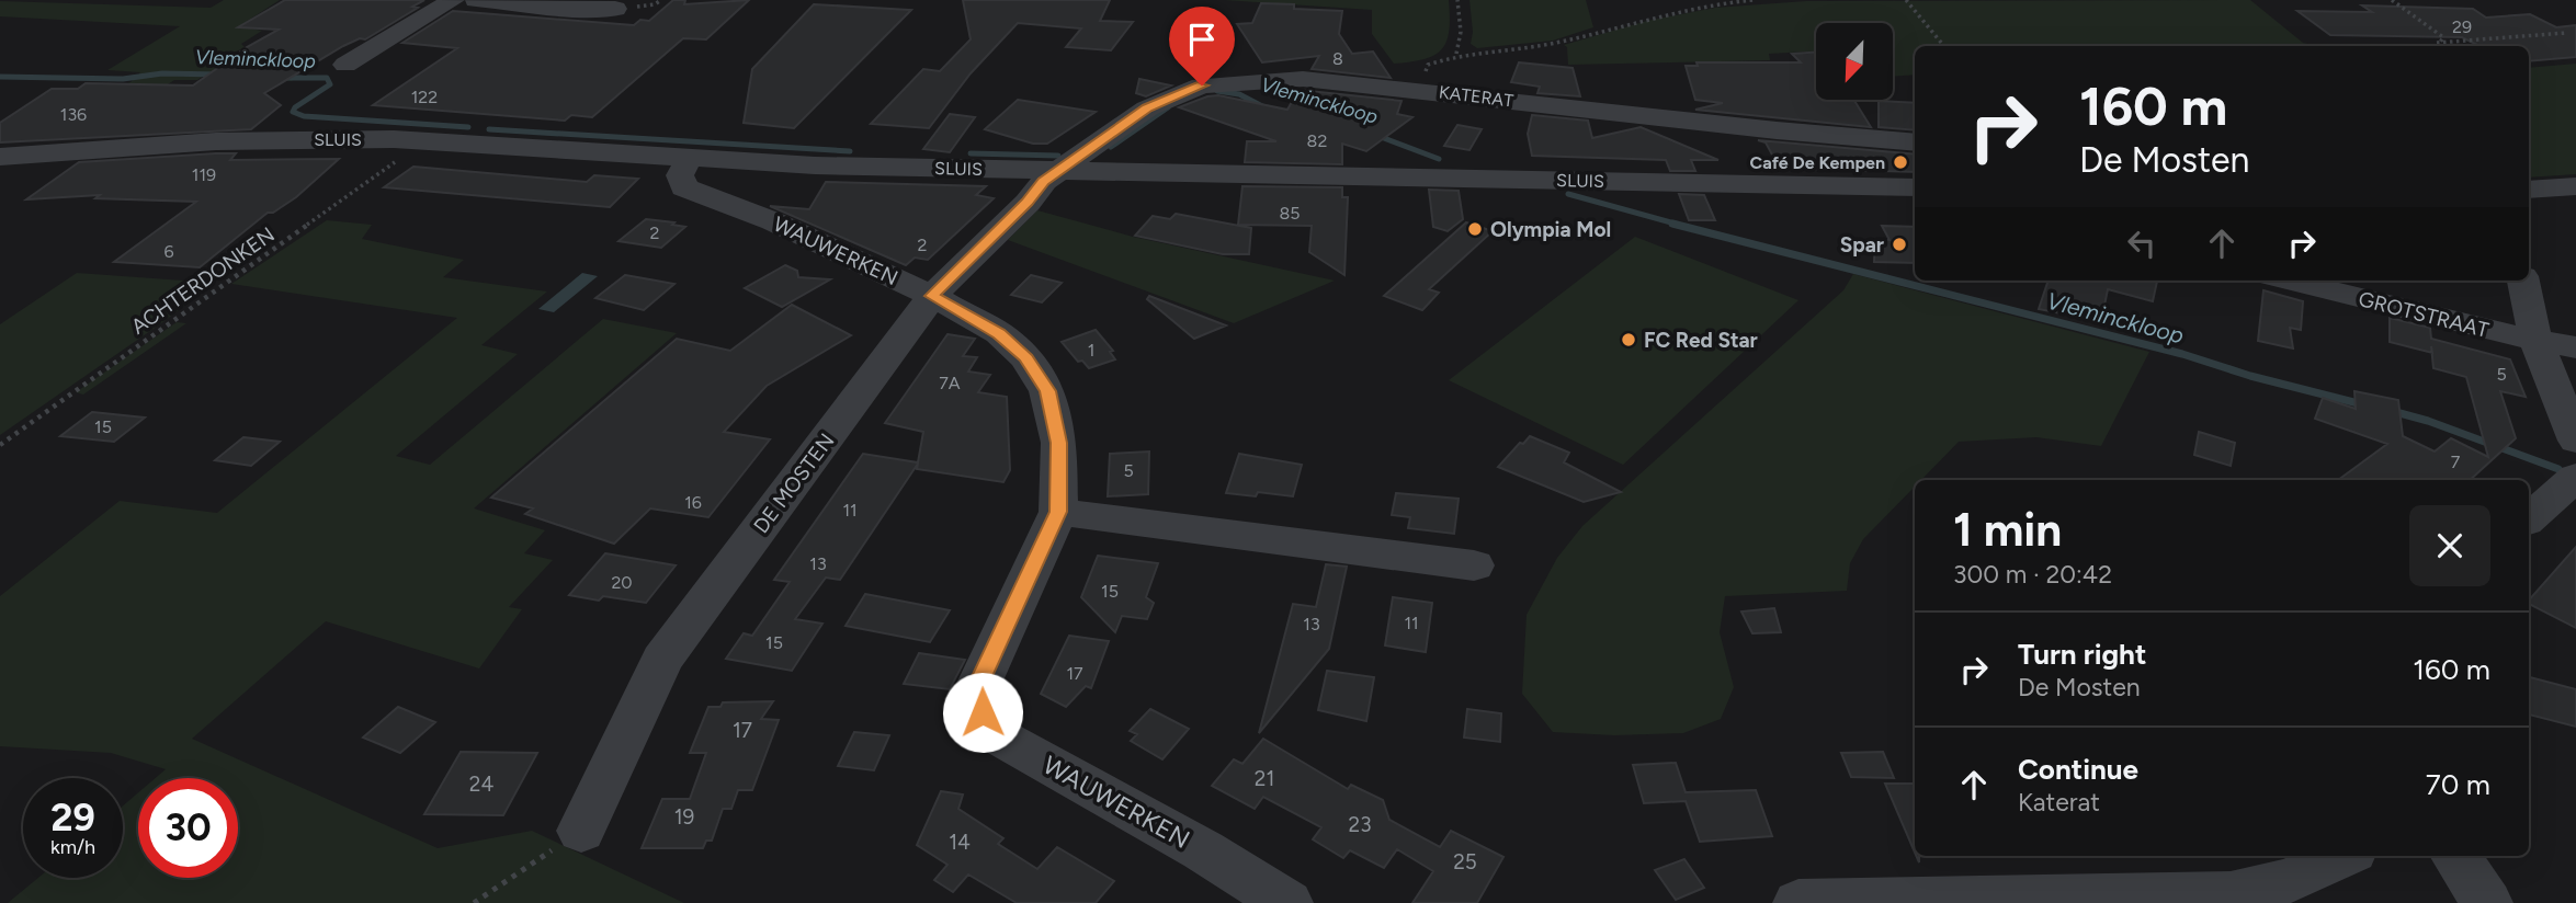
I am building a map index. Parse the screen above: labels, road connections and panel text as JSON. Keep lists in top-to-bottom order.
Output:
{
  "streets": {
    "street": [
      "KATERAT",
      "SLUIS",
      "WAUWERKEN",
      "GROTSTRAAT",
      "DE MOSTEN"
    ],
    "path": ["ACHTERDONKEN"]
  },
  "crossings": [
    ["KATERAT", "SLUIS"],
    ["KATERAT", "DE MOSTEN"],
    ["SLUIS", "WAUWERKEN"],
    ["SLUIS", "ACHTERDONKEN"],
    ["SLUIS", "DE MOSTEN"],
    ["WAUWERKEN", "DE MOSTEN"]
  ],
  "water": ["Vleminckloop"],
  "places": [
    "Café De Kempen",
    "Olympia Mol",
    "Spar",
    "FC Red Star"
  ],
  "house_numbers": [
    "29",
    "8",
    "122",
    "136",
    "82",
    "119",
    "85",
    "2",
    "2",
    "6",
    "1",
    "5",
    "7A",
    "15",
    "7",
    "5",
    "16",
    "11",
    "13",
    "20",
    "15",
    "11",
    "13",
    "15",
    "17",
    "17",
    "21",
    "24",
    "19",
    "23",
    "14",
    "25"
  ],
  "north": "bottom left",
  "page": {
    "turn": ["160 m", "De Mosten"],
    "heading": ["1 min", "300 m · 20:42"],
    "list": [
      {
        "name": "Turn right",
        "note": "De Mosten",
        "value": "160 m"
      },
      {
        "name": "Continue",
        "note": "Katerat",
        "value": "70 m"
      }
    ],
    "speed": "29 km/h",
    "limit": "30"
  }
}
